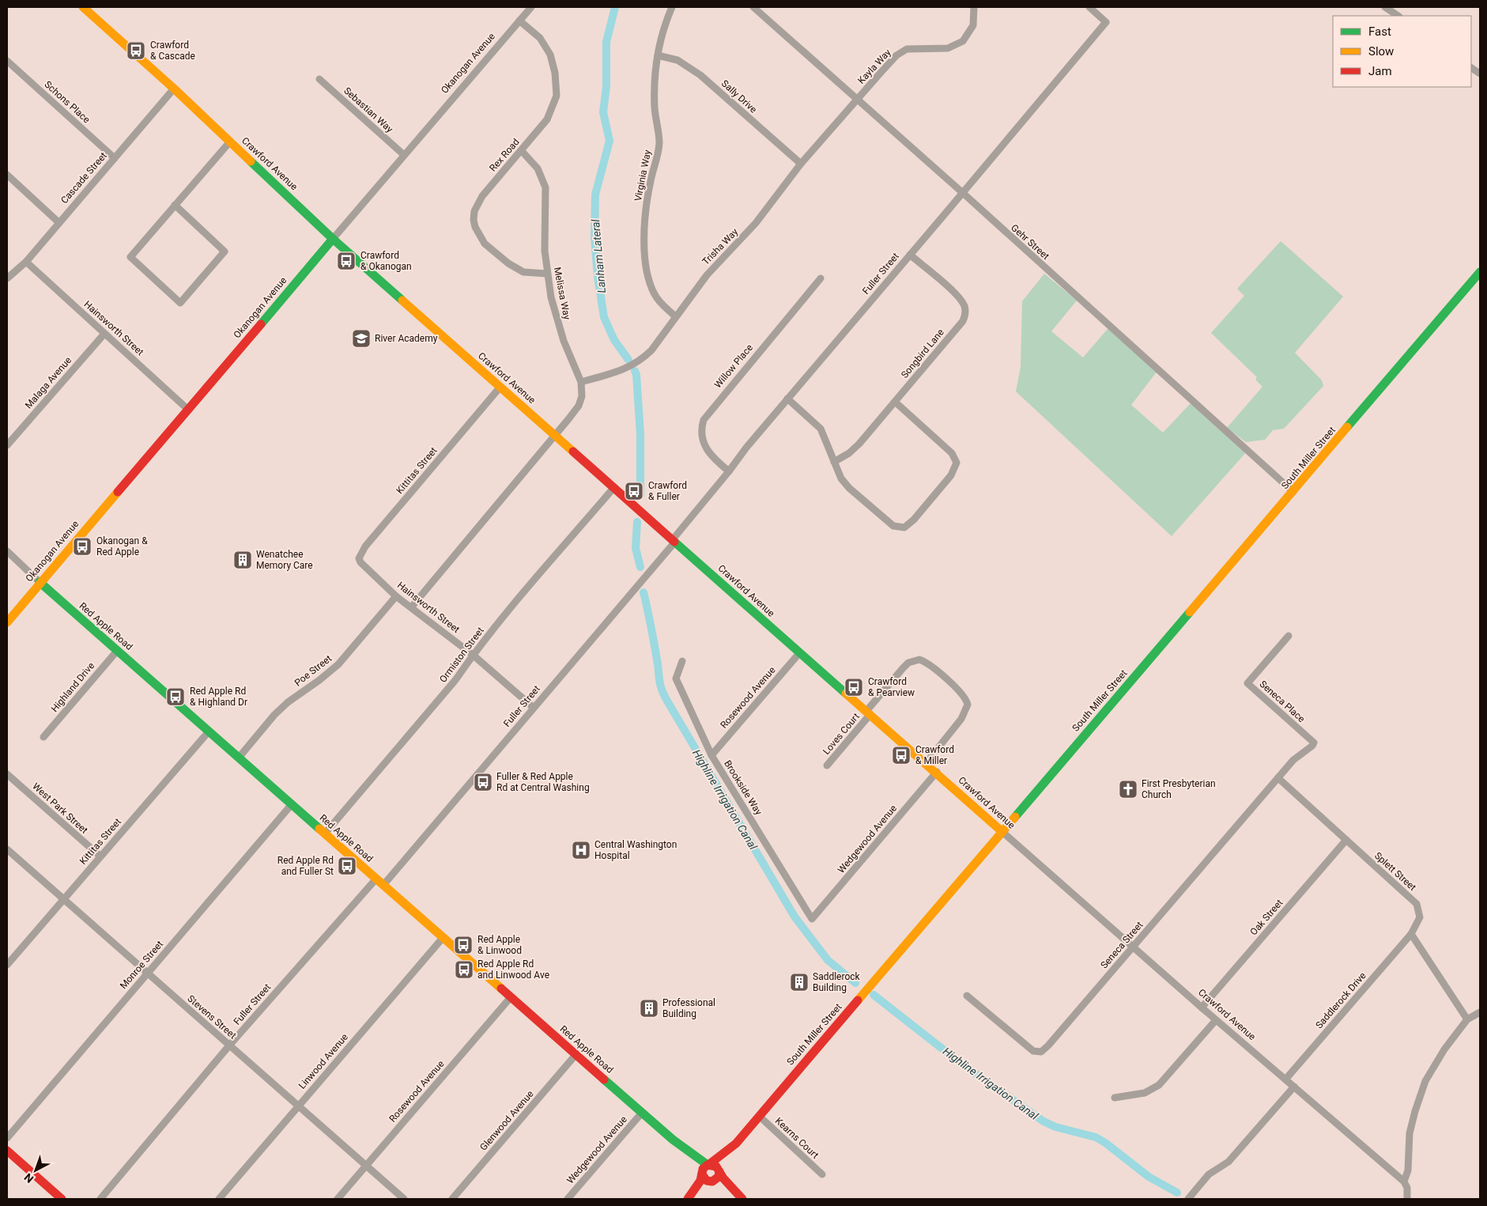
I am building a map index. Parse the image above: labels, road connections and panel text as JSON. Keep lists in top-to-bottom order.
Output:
{
  "streets": {
    "street": [
      "Okanogan Avenue",
      "Kayla Way",
      "Sally Drive",
      "Schons Place",
      "Sebastian Way",
      "Rex Road",
      "Crawford Avenue",
      "Virginia Way",
      "Cascade Street",
      "Gehr Street",
      "Trisha Way",
      "Fuller Street",
      "Melissa Way",
      "Hainsworth Street",
      "Songbird Lane",
      "Willow Place",
      "Malaga Avenue",
      "South Miller Street",
      "Kittitas Street",
      "Red Apple Road",
      "Ormiston Street",
      "Poe Street",
      "Highland Drive",
      "Rosewood Avenue",
      "Seneca Place",
      "Loves Court",
      "Brookside Way",
      "West Park Street",
      "Wedgewood Avenue",
      "Splett Street",
      "Oak Street",
      "Seneca Street",
      "Monroe Street",
      "Saddlerock Drive",
      "Stevens Street",
      "Linwood Avenue",
      "Glenwood Avenue",
      "Kearns Court"
    ]
  },
  "crossings": [
    ["Okanogan Avenue", "Sebastian Way"],
    ["Okanogan Avenue", "Rex Road"],
    ["Okanogan Avenue", "Crawford Avenue"],
    ["Okanogan Avenue", "Hainsworth Street"],
    ["Okanogan Avenue", "Red Apple Road"],
    ["Kayla Way", "Gehr Street"],
    ["Kayla Way", "Trisha Way"],
    ["Sally Drive", "Virginia Way"],
    ["Sally Drive", "Trisha Way"],
    ["Schons Place", "Cascade Street"],
    ["Rex Road", "Melissa Way"],
    ["Crawford Avenue", "Cascade Street"],
    ["Crawford Avenue", "Fuller Street"],
    ["Crawford Avenue", "Melissa Way"],
    ["Crawford Avenue", "South Miller Street"],
    ["Crawford Avenue", "Kittitas Street"],
    ["Crawford Avenue", "Ormiston Street"],
    ["Crawford Avenue", "Rosewood Avenue"],
    ["Crawford Avenue", "Loves Court"],
    ["Crawford Avenue", "Wedgewood Avenue"],
    ["Crawford Avenue", "Oak Street"],
    ["Crawford Avenue", "Seneca Street"],
    ["Crawford Avenue", "Saddlerock Drive"],
    ["Virginia Way", "Trisha Way"],
    ["Cascade Street", "Hainsworth Street"],
    ["Gehr Street", "Trisha Way"],
    ["Gehr Street", "Fuller Street"],
    ["Gehr Street", "South Miller Street"],
    ["Trisha Way", "Melissa Way"],
    ["Fuller Street", "Hainsworth Street"],
    ["Fuller Street", "Songbird Lane"],
    ["Fuller Street", "Willow Place"],
    ["Fuller Street", "Red Apple Road"],
    ["Fuller Street", "Stevens Street"],
    ["Hainsworth Street", "Malaga Avenue"],
    ["Hainsworth Street", "Kittitas Street"],
    ["Hainsworth Street", "Ormiston Street"],
    ["Hainsworth Street", "Poe Street"],
    ["South Miller Street", "Red Apple Road"],
    ["South Miller Street", "Kearns Court"],
    ["Kittitas Street", "Red Apple Road"],
    ["Kittitas Street", "West Park Street"],
    ["Kittitas Street", "Stevens Street"],
    ["Red Apple Road", "Ormiston Street"],
    ["Red Apple Road", "Poe Street"],
    ["Red Apple Road", "Highland Drive"],
    ["Red Apple Road", "Rosewood Avenue"],
    ["Red Apple Road", "Wedgewood Avenue"],
    ["Red Apple Road", "Monroe Street"],
    ["Red Apple Road", "Linwood Avenue"],
    ["Red Apple Road", "Glenwood Avenue"],
    ["Rosewood Avenue", "Brookside Way"],
    ["Rosewood Avenue", "Stevens Street"],
    ["Seneca Place", "Splett Street"],
    ["Seneca Place", "Seneca Street"],
    ["Brookside Way", "Wedgewood Avenue"],
    ["Splett Street", "Oak Street"],
    ["Splett Street", "Seneca Street"],
    ["Splett Street", "Saddlerock Drive"],
    ["Monroe Street", "Stevens Street"],
    ["Stevens Street", "Linwood Avenue"]
  ],
  "water": ["Lanham Lateral", "Highline Irrigation Canal"],
  "places": {
    "bus stop": [
      "Crawford & Cascade",
      "Crawford & Okanogan",
      "Crawford & Fuller",
      "Okanogan & Red Apple",
      "Crawford & Pearview",
      "Red Apple Rd & Highland Dr",
      "Crawford & Miller",
      "Fuller & Red Apple Rd at Central Washing",
      "Red Apple Rd and Fuller St",
      "Red Apple & Linwood",
      "Red Apple Rd and Linwood Ave"
    ],
    "school or university": ["River Academy"],
    "building": ["Wenatchee Memory Care", "Saddlerock Building", "Professional Building"],
    "church": ["First Presbyterian Church"],
    "hospital": ["Central Washington Hospital"]
  },
  "legend": ["Fast", "Slow", "Jam"],
  "north": "bottom left"
}
